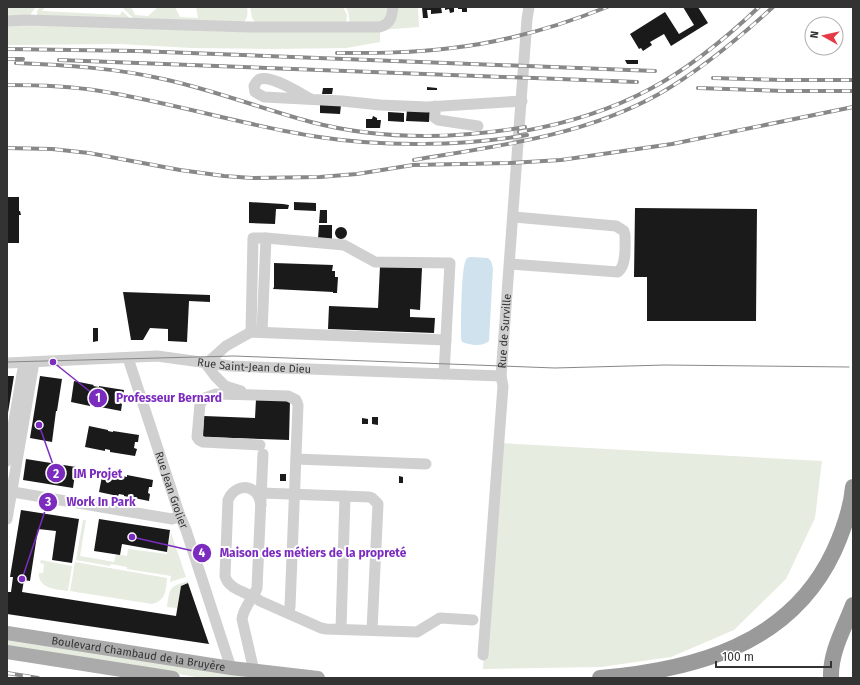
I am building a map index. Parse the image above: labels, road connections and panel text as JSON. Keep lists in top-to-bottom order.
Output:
{
  "streets": {
    "main road": ["Boulevard Chambaud de la Bruyère"],
    "street": ["Rue de Surville", "Rue Saint-Jean de Dieu", "Rue Jean Grolier"]
  },
  "crossings": [
    ["Rue de Surville", "Rue Saint-Jean de Dieu"],
    ["Rue Saint-Jean de Dieu", "Rue Jean Grolier"],
    ["Rue Jean Grolier", "Boulevard Chambaud de la Bruyère"]
  ],
  "places": [
    "Professeur Bernard",
    "IM Projet",
    "Maison des métiers de la propreté",
    "Work In Park"
  ],
  "scale_bar": "100 m",
  "north": "left"
}
